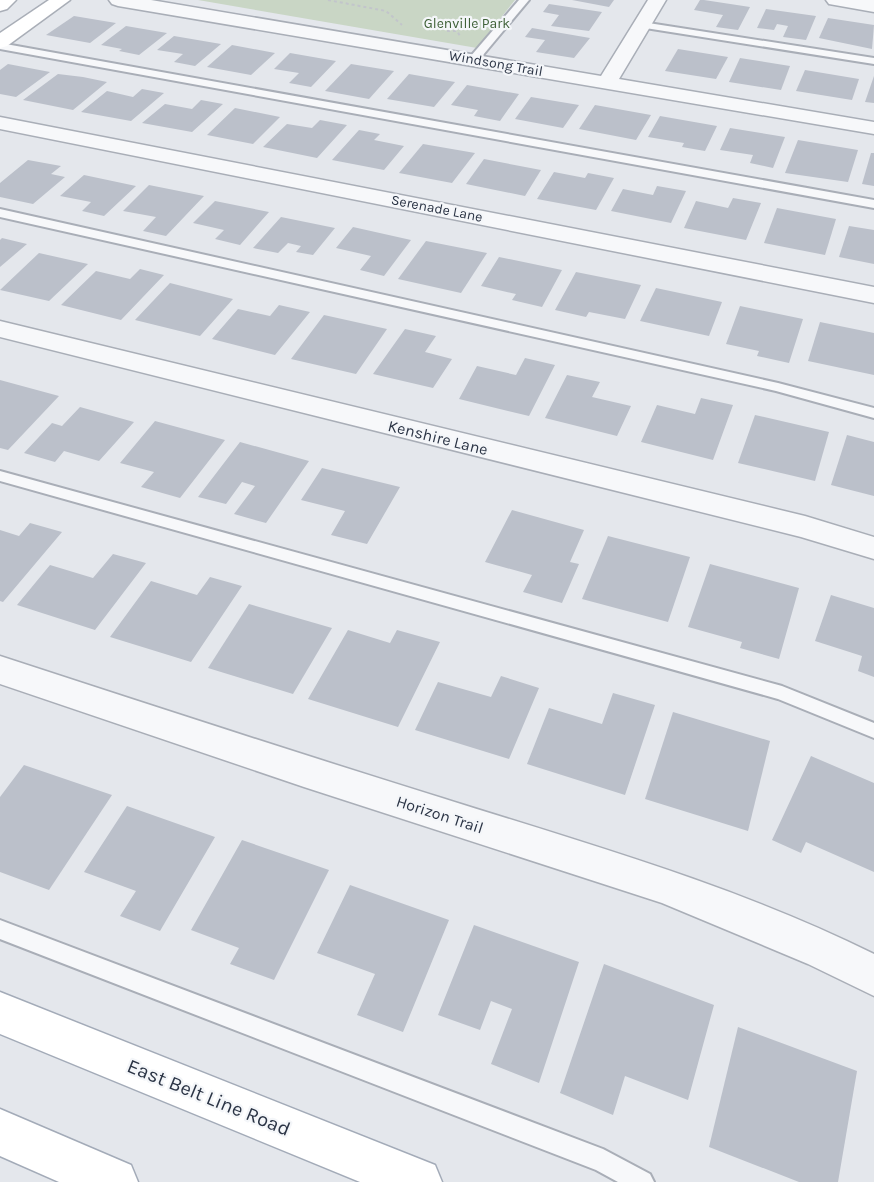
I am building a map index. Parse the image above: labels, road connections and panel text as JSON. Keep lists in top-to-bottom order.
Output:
{
  "streets": {
    "main road": ["East Belt Line Road"],
    "street": [
      "Windsong Trail",
      "Serenade Lane",
      "Kenshire Lane",
      "Horizon Trail"
    ]
  },
  "parks": ["Glenville Park"]
}
